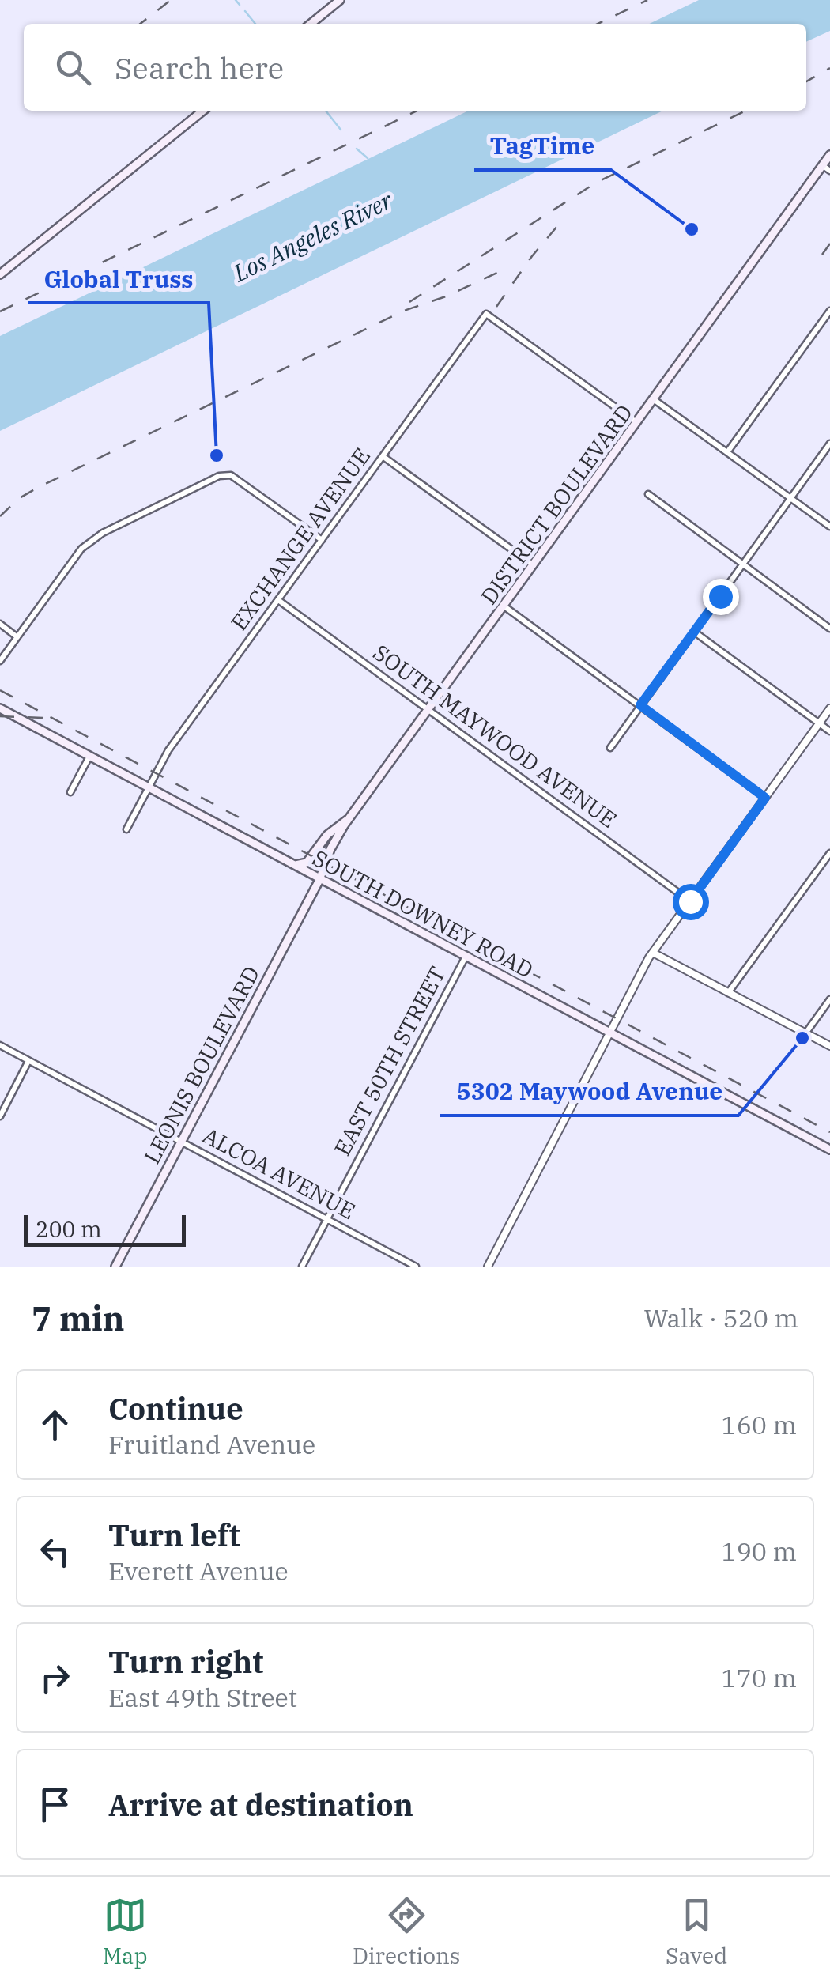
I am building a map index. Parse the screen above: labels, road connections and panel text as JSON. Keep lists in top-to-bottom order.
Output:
{
  "streets": {
    "main road": ["DISTRICT BOULEVARD", "SOUTH DOWNEY ROAD", "LEONIS BOULEVARD"],
    "street": [
      "EXCHANGE AVENUE",
      "SOUTH MAYWOOD AVENUE",
      "EAST 50TH STREET",
      "ALCOA AVENUE"
    ]
  },
  "crossings": [
    ["DISTRICT BOULEVARD", "EXCHANGE AVENUE"],
    ["DISTRICT BOULEVARD", "SOUTH MAYWOOD AVENUE"],
    ["DISTRICT BOULEVARD", "SOUTH DOWNEY ROAD"],
    ["DISTRICT BOULEVARD", "LEONIS BOULEVARD"],
    ["EXCHANGE AVENUE", "SOUTH MAYWOOD AVENUE"],
    ["EXCHANGE AVENUE", "SOUTH DOWNEY ROAD"],
    ["SOUTH DOWNEY ROAD", "EAST 50TH STREET"],
    ["SOUTH DOWNEY ROAD", "LEONIS BOULEVARD"],
    ["EAST 50TH STREET", "ALCOA AVENUE"],
    ["LEONIS BOULEVARD", "ALCOA AVENUE"]
  ],
  "water": ["Los Angeles River"],
  "places": ["TagTime", "Global Truss", "5302 Maywood Avenue"],
  "scale_bar": "200 m",
  "page": {
    "search": "Search here",
    "scale": "200 m",
    "heading": ["7 min", "Walk · 520 m"],
    "list": [
      ["Continue", "Fruitland Avenue", "160 m"],
      ["Turn left", "Everett Avenue", "190 m"],
      ["Turn right", "East 49th Street", "170 m"],
      "Arrive at destination"
    ],
    "nav": ["Map", "Directions", "Saved"]
  }
}
